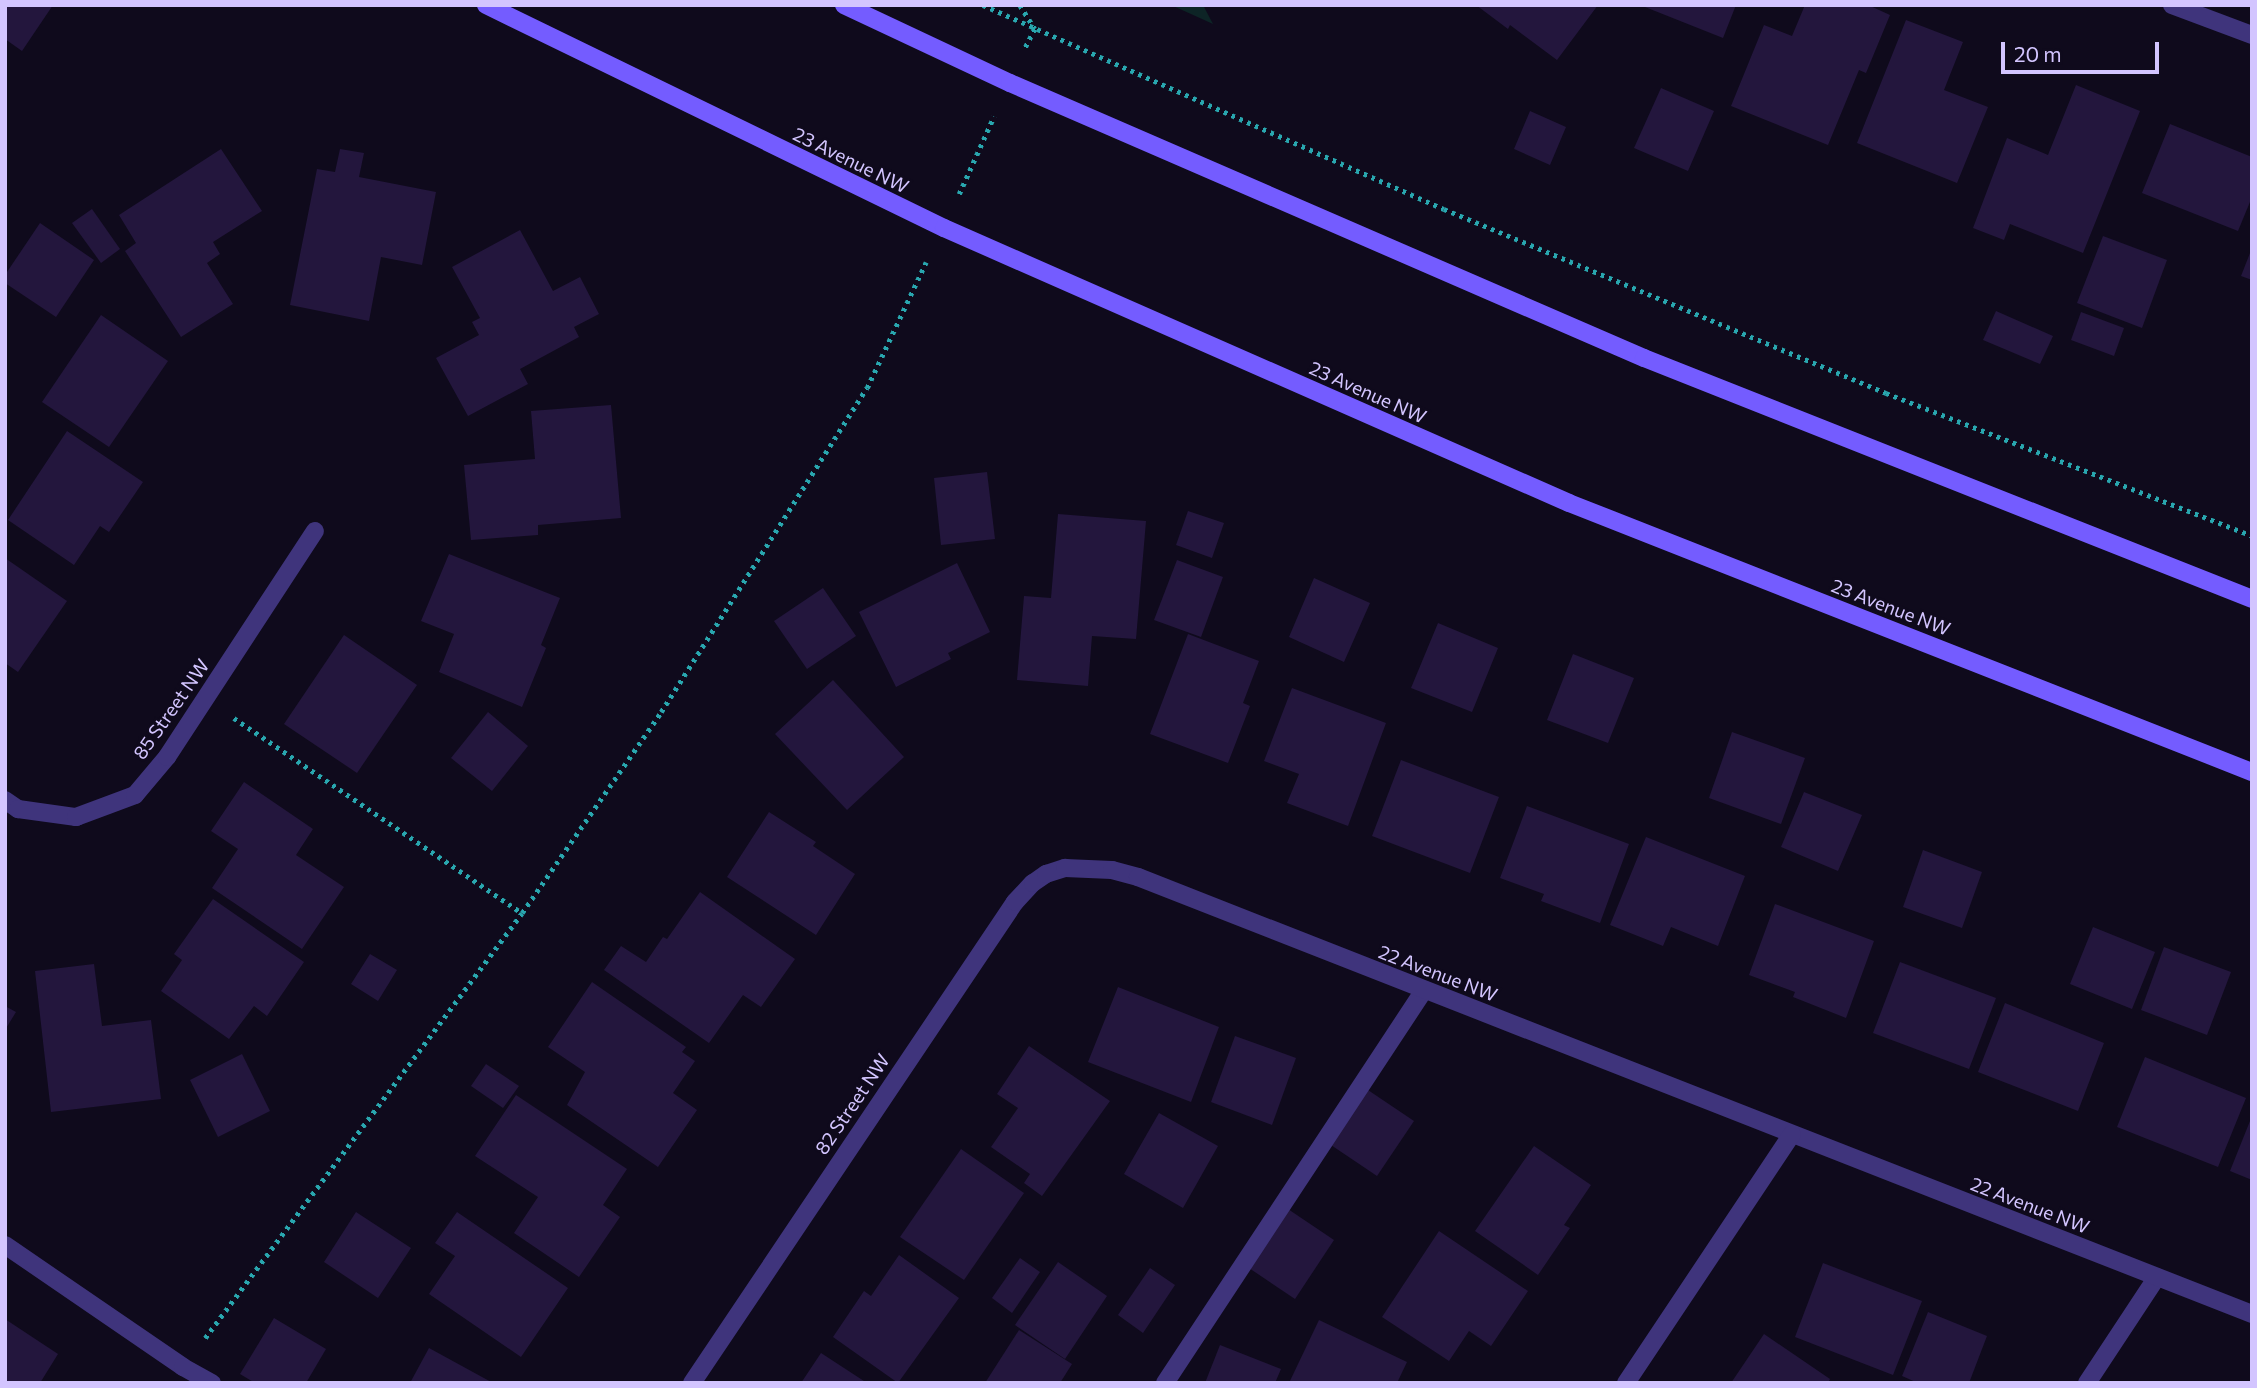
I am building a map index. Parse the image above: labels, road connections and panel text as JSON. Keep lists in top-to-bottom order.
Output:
{
  "streets": {
    "main road": ["23 Avenue NW"],
    "street": ["85 Street NW", "22 Avenue NW", "82 Street NW"]
  },
  "crossings": [
    ["22 Avenue NW", "82 Street NW"]
  ],
  "scale_bar": "20 m"
}
